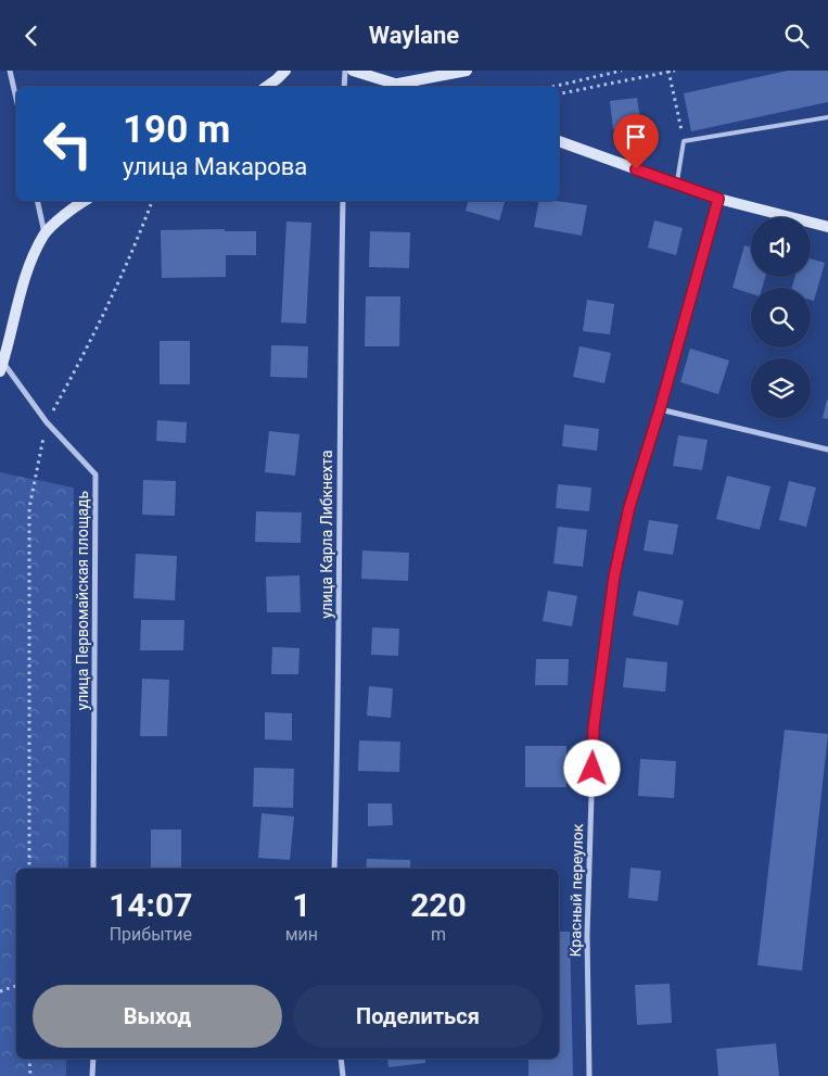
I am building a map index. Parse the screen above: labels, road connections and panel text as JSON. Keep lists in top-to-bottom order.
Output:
{
  "streets": {
    "street": ["улица Карла Либкнехта", "улица Первомайская площадь", "Красный переулок"]
  },
  "page": {
    "header": "Waylane",
    "turn": ["190 m", "улица Макарова"],
    "eta": [
      "14:07",
      "Прибытие",
      "1",
      "мин",
      "220",
      "m"
    ],
    "buttons": ["Выход", "Поделиться"]
  }
}
